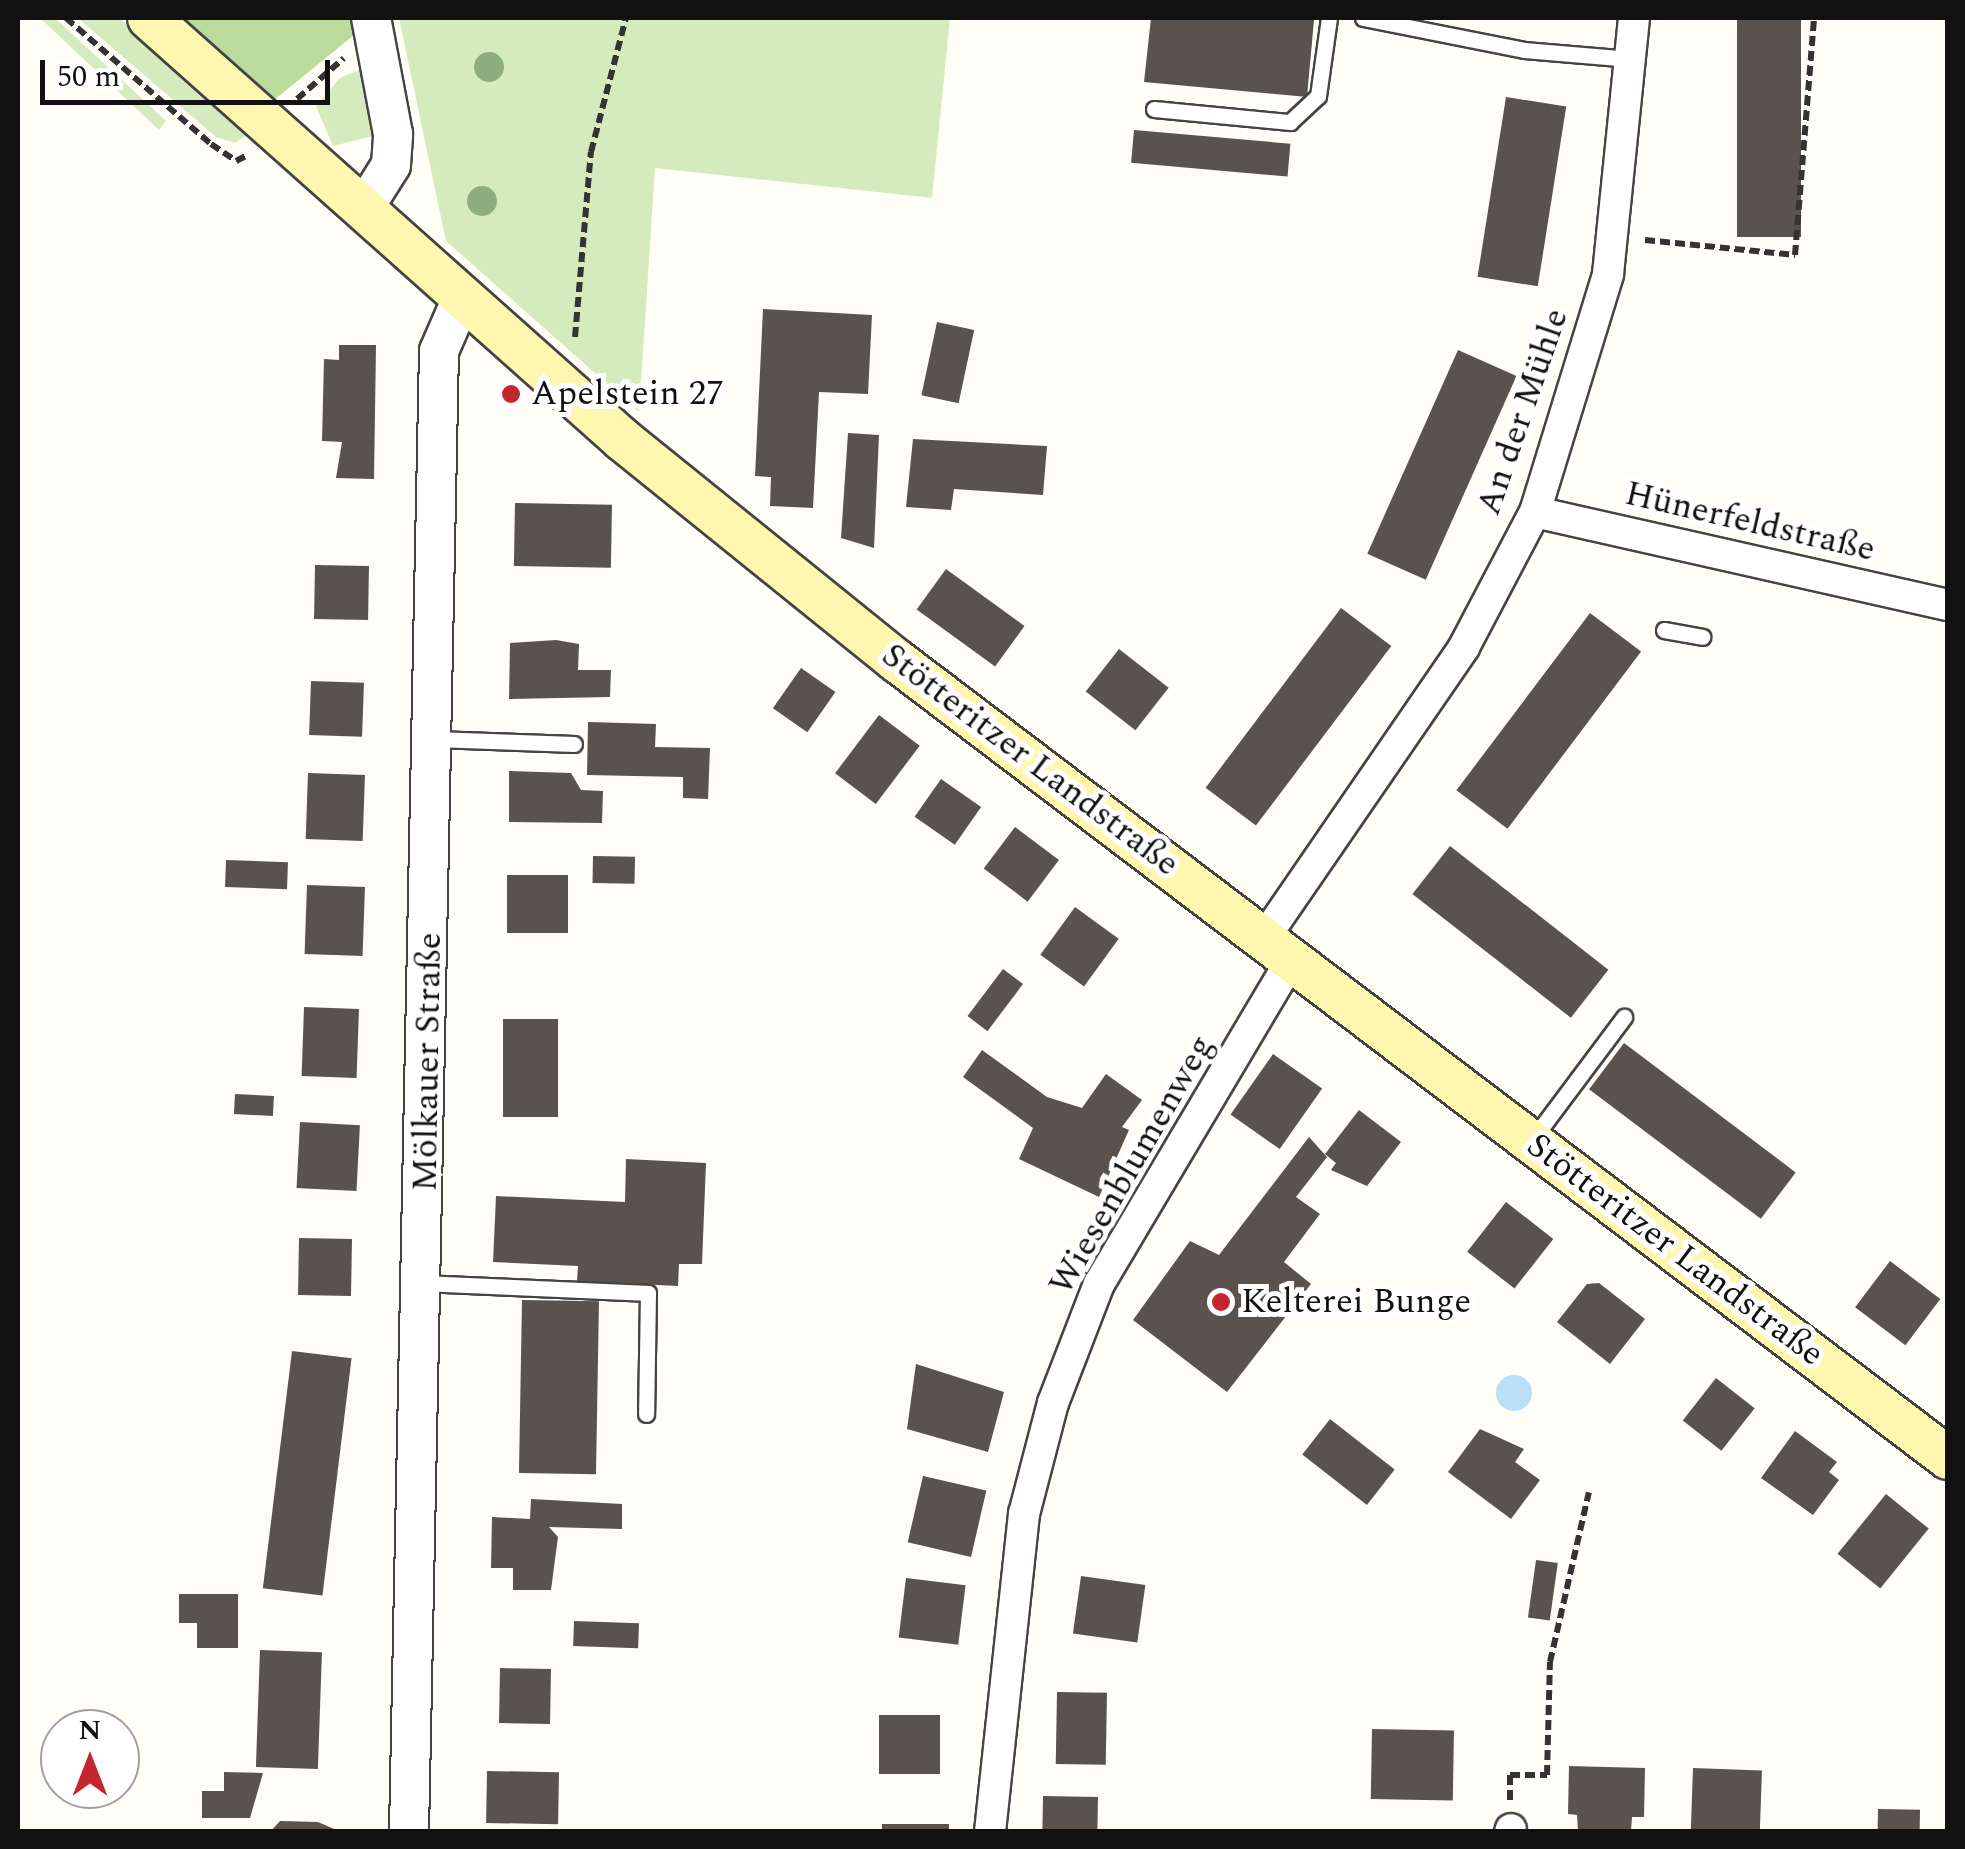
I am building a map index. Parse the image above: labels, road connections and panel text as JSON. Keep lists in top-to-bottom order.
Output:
{
  "streets": {
    "main road": ["Stötteritzer Landstraße"],
    "street": [
      "An der Mühle",
      "Hünerfeldstraße",
      "Mölkauer Straße",
      "Wiesenblumenweg"
    ]
  },
  "crossings": [
    ["An der Mühle", "Hünerfeldstraße"],
    ["An der Mühle", "Stötteritzer Landstraße"],
    ["An der Mühle", "Wiesenblumenweg"],
    ["Stötteritzer Landstraße", "Mölkauer Straße"],
    ["Stötteritzer Landstraße", "Wiesenblumenweg"]
  ],
  "places": ["Apelstein 27", "Kelterei Bunge"],
  "scale_bar": "50 m",
  "north": "top"
}
